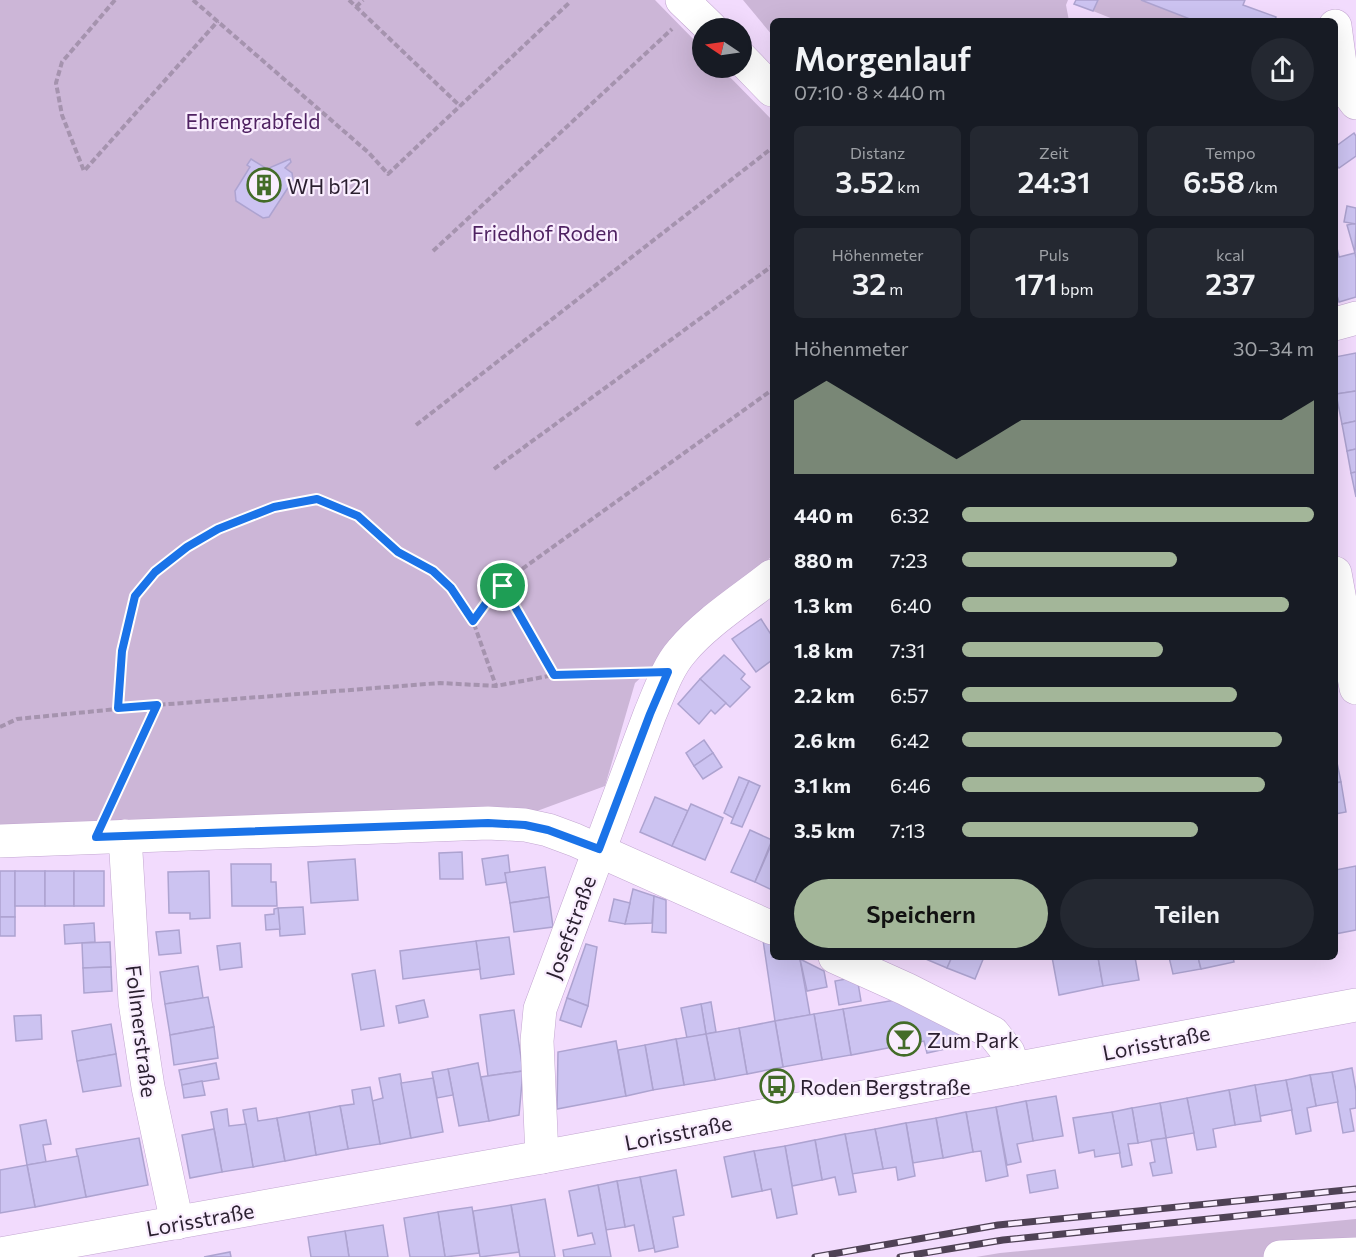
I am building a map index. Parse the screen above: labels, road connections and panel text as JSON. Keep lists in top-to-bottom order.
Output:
{
  "streets": {
    "street": ["Josefstraße", "Follmerstraße", "Lorisstraße"]
  },
  "crossings": [
    ["Josefstraße", "Lorisstraße"],
    ["Follmerstraße", "Lorisstraße"]
  ],
  "parks": ["Ehrengrabfeld", "Friedhof Roden"],
  "places": {
    "building": ["WH b121"],
    "bar": ["Zum Park"],
    "bus stop": ["Roden Bergstraße"]
  },
  "north": "left",
  "page": {
    "heading": ["Morgenlauf", "07:10 · 8 × 440 m"],
    "stats": [
      ["Distanz", "3.52 km"],
      ["Zeit", "24:31"],
      ["Tempo", "6:58 /km"],
      ["Höhenmeter", "32 m"],
      ["Puls", "171 bpm"],
      ["kcal", "237"]
    ],
    "chart": ["Höhenmeter", "30–34 m"],
    "list": [
      {
        "name": "440 m",
        "note": "6:32"
      },
      {
        "name": "880 m",
        "note": "7:23"
      },
      {
        "name": "1.3 km",
        "note": "6:40"
      },
      {
        "name": "1.8 km",
        "note": "7:31"
      },
      {
        "name": "2.2 km",
        "note": "6:57"
      },
      {
        "name": "2.6 km",
        "note": "6:42"
      },
      {
        "name": "3.1 km",
        "note": "6:46"
      },
      {
        "name": "3.5 km",
        "note": "7:13"
      }
    ],
    "buttons": ["Speichern", "Teilen"]
  }
}
